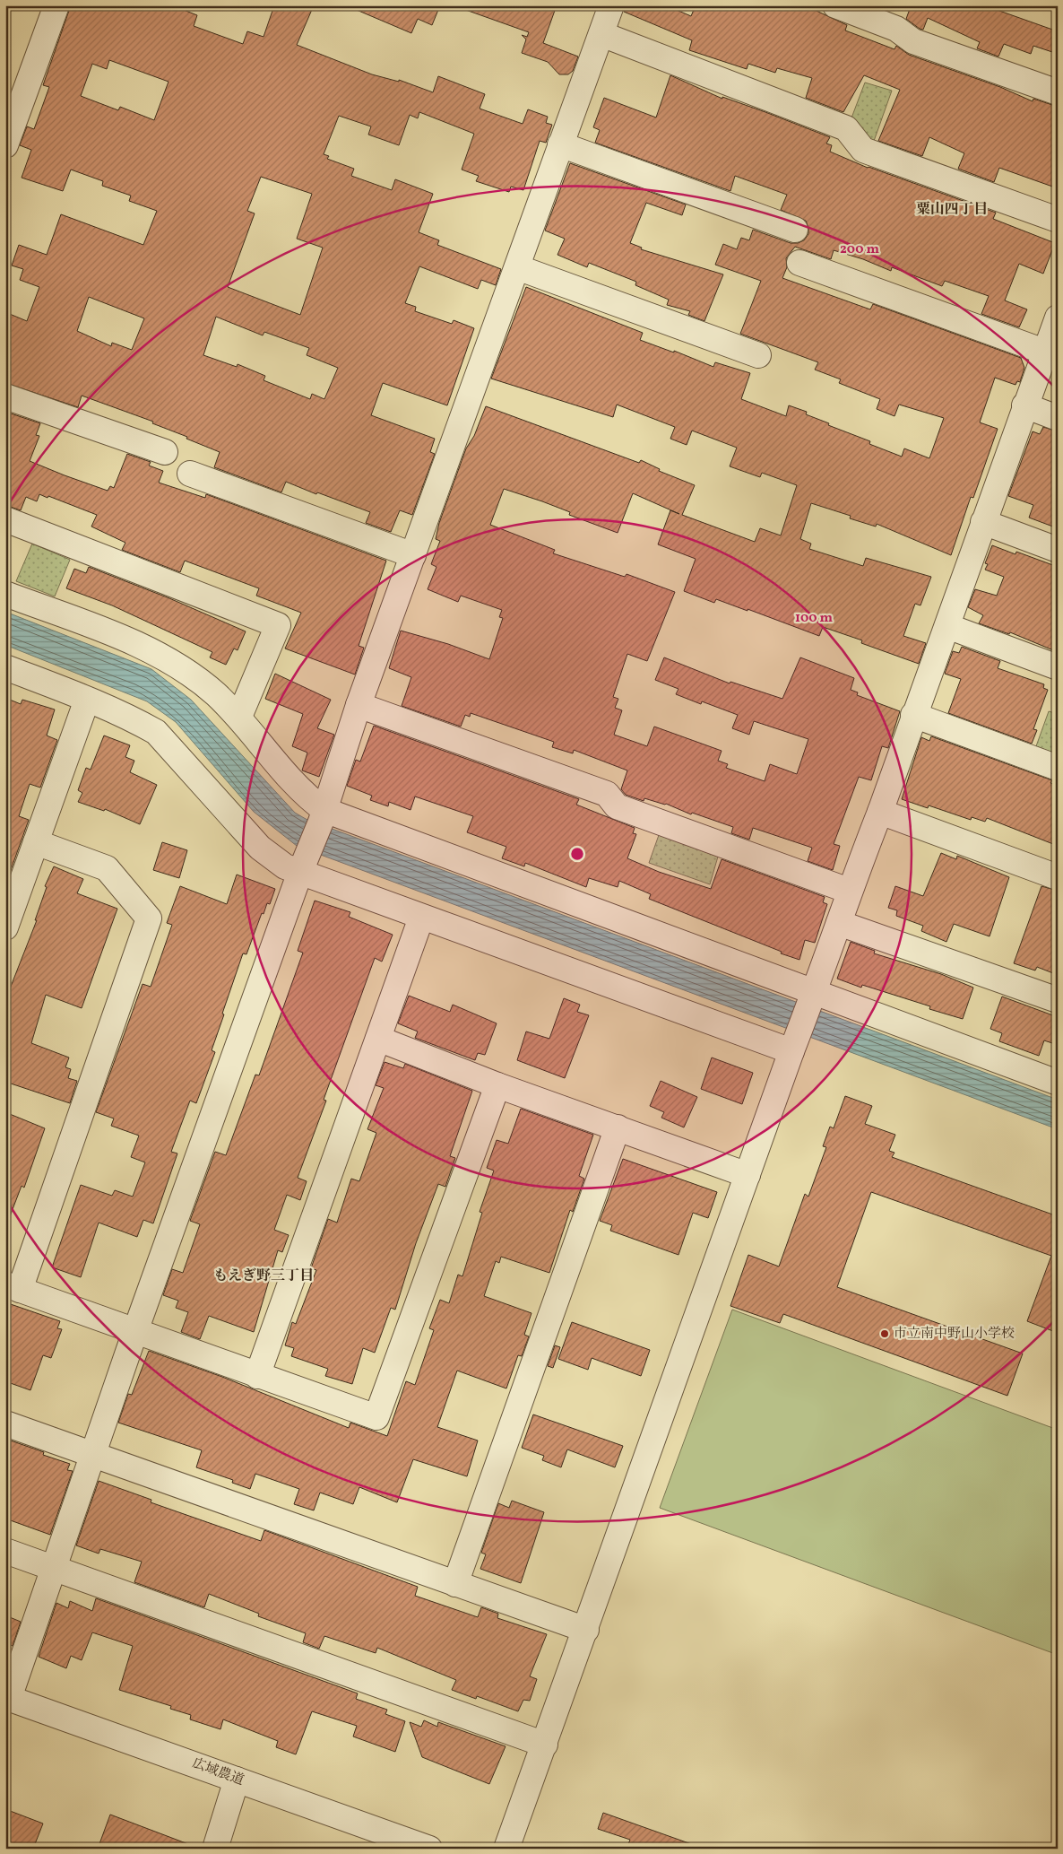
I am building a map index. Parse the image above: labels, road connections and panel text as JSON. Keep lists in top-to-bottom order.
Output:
{
  "streets": {
    "street": ["広域農道"]
  },
  "districts": ["粟山四丁目", "もえぎ野三丁目"],
  "places": ["市立南中野山小学校"],
  "rings": ["200 m", "100 m"]
}
